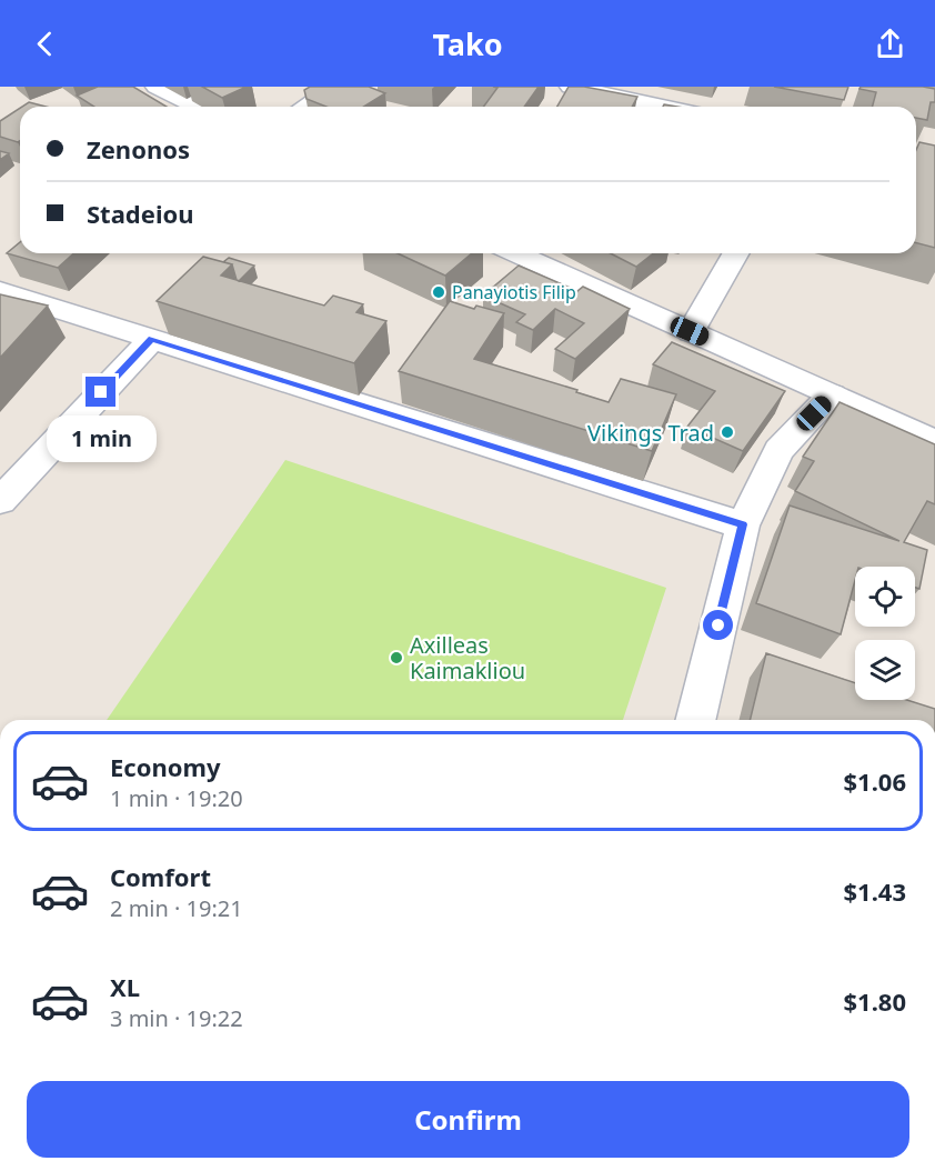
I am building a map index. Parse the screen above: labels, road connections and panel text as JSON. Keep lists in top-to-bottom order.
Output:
{
  "places": ["Panayiotis Filip", "Vikings Trad", "Axilleas Kaimakliou"],
  "page": {
    "header": "Tako",
    "banner": ["Zenonos", "Stadeiou"],
    "bubble": "1 min",
    "list": [
      {
        "name": "Economy",
        "note": "1 min · 19:20",
        "value": "$1.06"
      },
      {
        "name": "Comfort",
        "note": "2 min · 19:21",
        "value": "$1.43"
      },
      {
        "name": "XL",
        "note": "3 min · 19:22",
        "value": "$1.80"
      }
    ],
    "buttons": "Confirm"
  }
}
